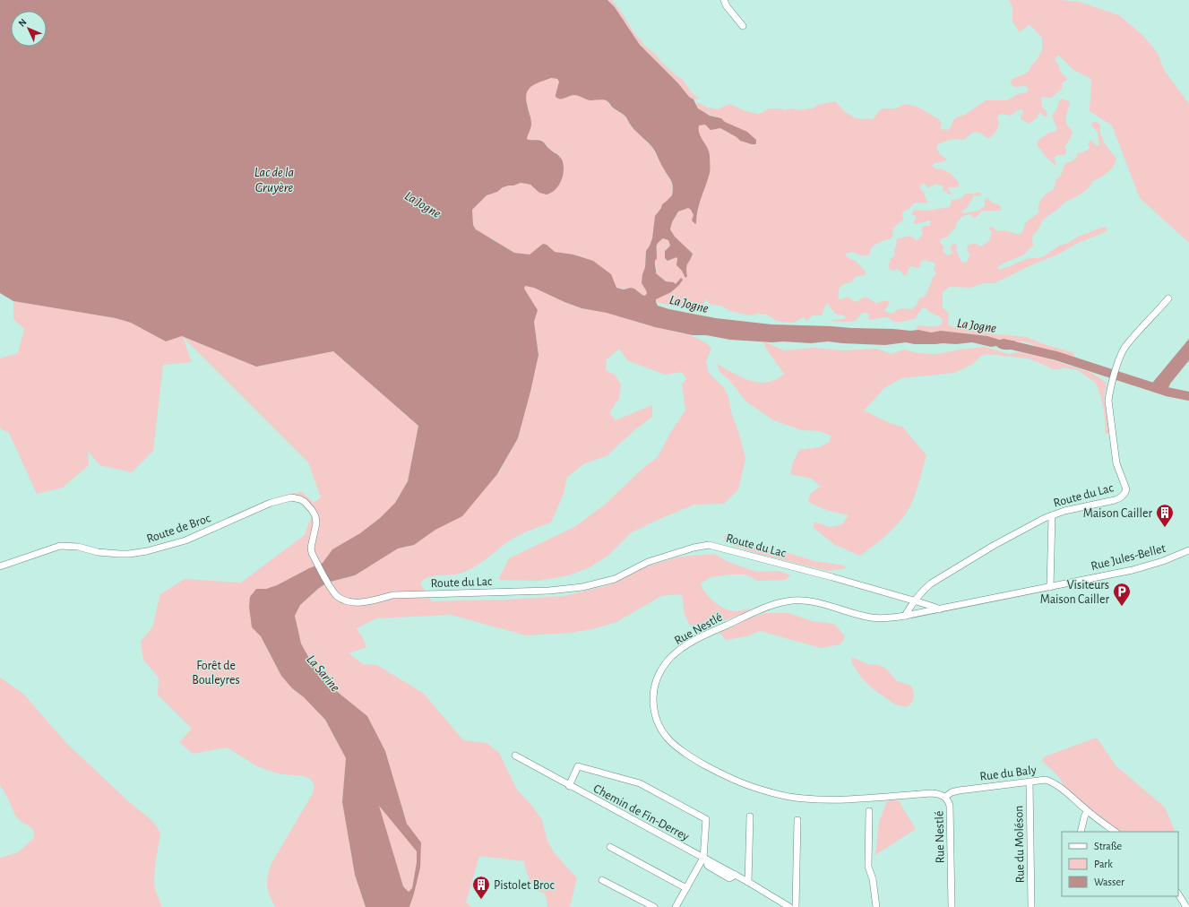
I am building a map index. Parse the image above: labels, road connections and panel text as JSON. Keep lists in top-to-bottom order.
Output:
{
  "streets": {
    "street": [
      "Route du Lac",
      "Route de Broc",
      "Rue Jules-Bellet",
      "Rue Nestlé",
      "Rue du Baly",
      "Chemin de Fin-Derrey",
      "Rue du Moléson"
    ]
  },
  "crossings": [
    ["Route du Lac", "Route de Broc"],
    ["Rue Jules-Bellet", "Rue Nestlé"],
    ["Rue Nestlé", "Rue du Baly"],
    ["Rue du Baly", "Rue du Moléson"]
  ],
  "water": ["Lac de la Gruyère", "La Jogne", "La Sarine"],
  "parks": ["Forêt de Bouleyres"],
  "places": {
    "building": ["Maison Cailler", "Pistolet Broc"],
    "parking": ["Visiteurs Maison Cailler"]
  },
  "legend": ["Straße", "Park", "Wasser"],
  "north": "top left"
}
